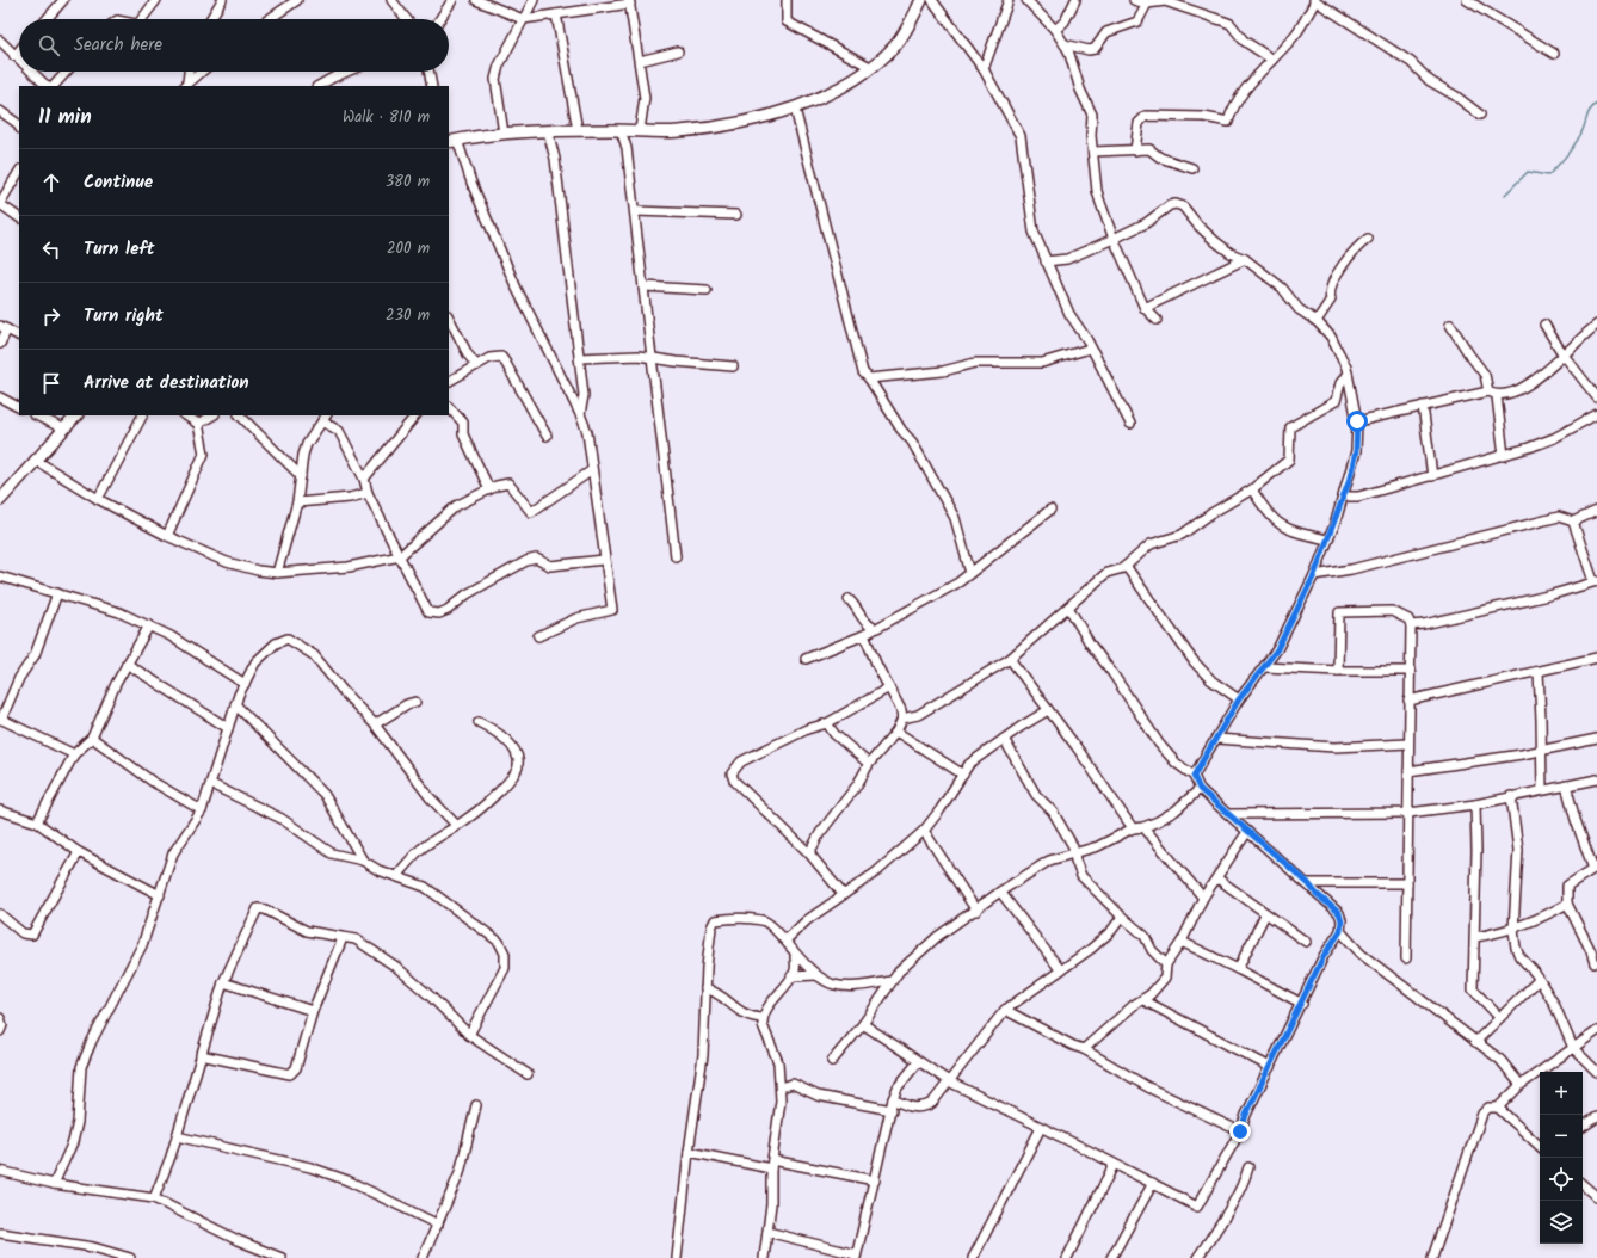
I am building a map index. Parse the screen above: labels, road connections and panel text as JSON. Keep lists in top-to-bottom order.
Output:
{
  "page": {
    "search": "Search here",
    "heading": ["11 min", "Walk · 810 m"],
    "list": [
      ["Continue", "380 m"],
      ["Turn left", "200 m"],
      ["Turn right", "230 m"],
      "Arrive at destination"
    ],
    "map_buttons": ["+", "−"]
  }
}
